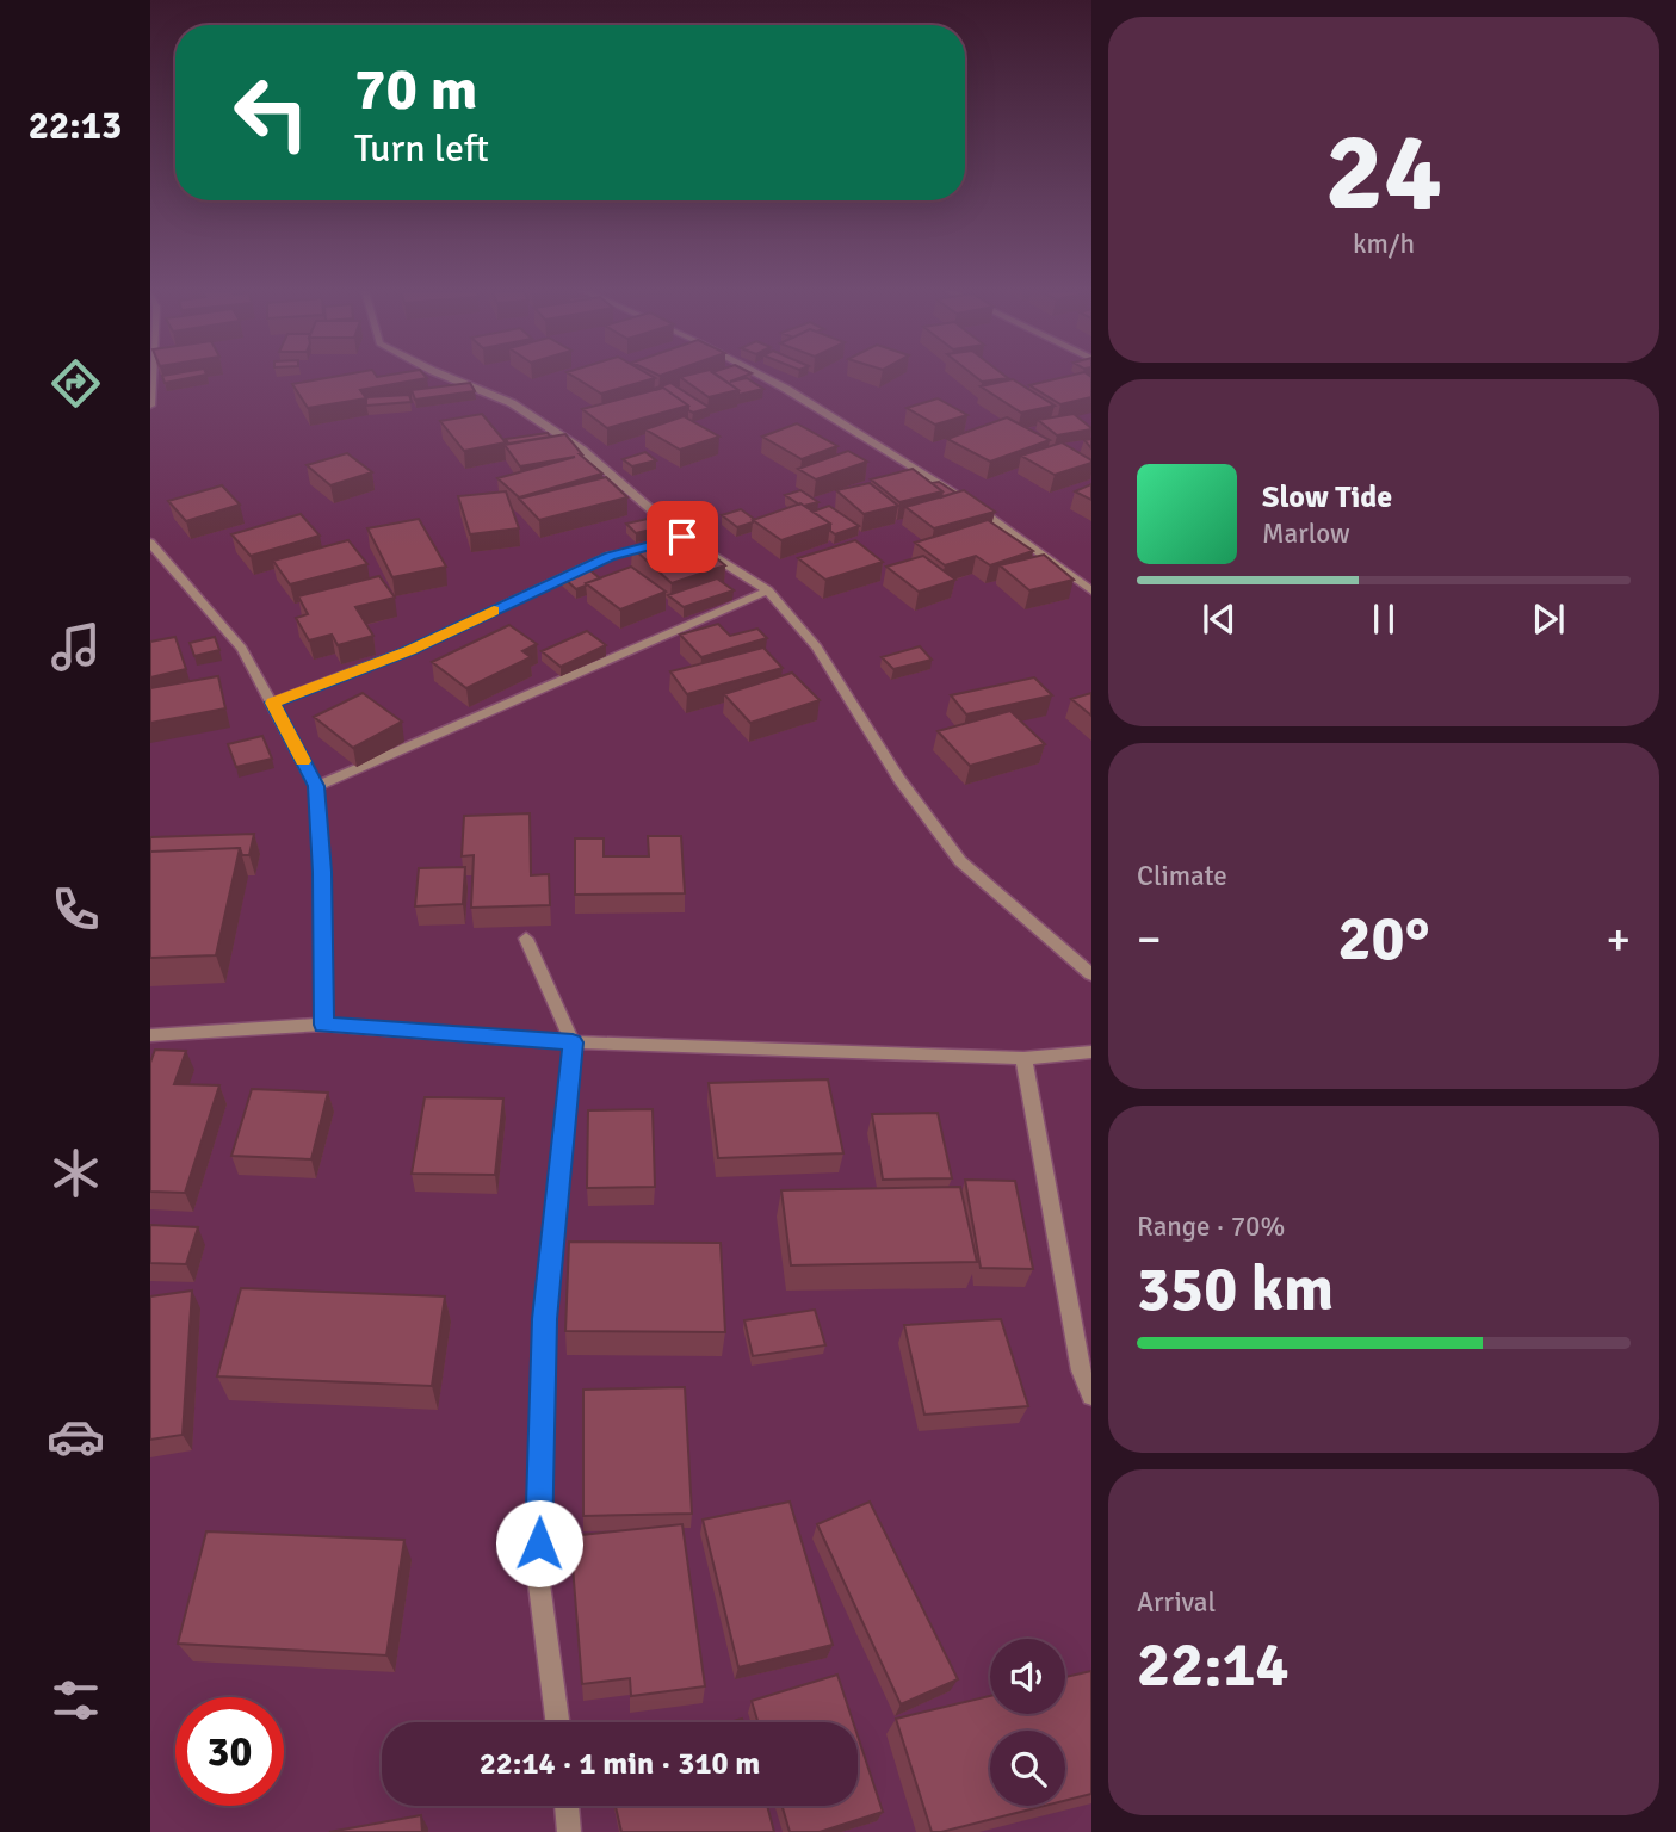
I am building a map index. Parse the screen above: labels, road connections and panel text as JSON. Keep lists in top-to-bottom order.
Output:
{
  "page": {
    "tabs": "22:13",
    "tile": [
      ["24", "km/h"],
      "Climate",
      ["Range · 70%", "350 km"],
      ["Arrival", "22:14"]
    ],
    "turn": ["70 m", "Turn left"],
    "song": ["Slow Tide", "Marlow"],
    "heat": ["−", "20°", "+"],
    "limit": "30",
    "trip": "22:14 · 1 min · 310 m"
  }
}
